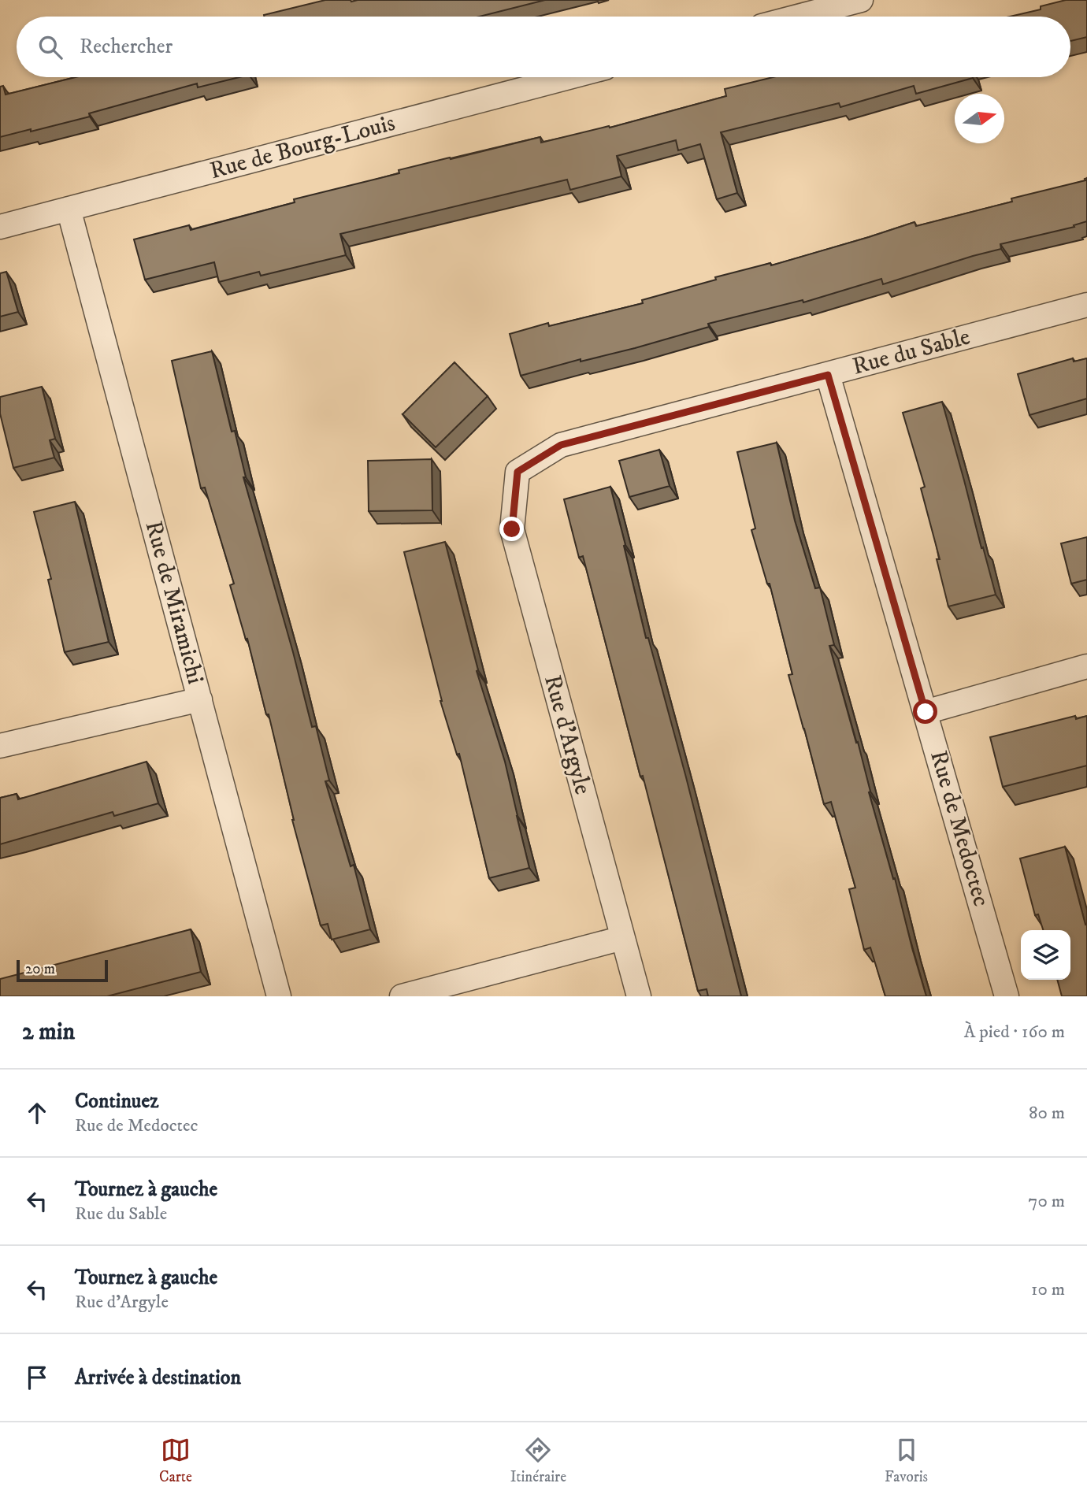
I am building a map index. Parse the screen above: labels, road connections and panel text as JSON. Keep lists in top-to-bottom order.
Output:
{
  "streets": {
    "street": [
      "Rue de Bourg-Louis",
      "Rue du Sable",
      "Rue de Miramichi",
      "Rue d'Argyle",
      "Rue de Medoctec"
    ]
  },
  "crossings": [
    ["Rue de Bourg-Louis", "Rue de Miramichi"],
    ["Rue du Sable", "Rue d'Argyle"],
    ["Rue du Sable", "Rue de Medoctec"]
  ],
  "scale_bar": "20 m",
  "north": "right",
  "page": {
    "search": "Rechercher",
    "scale": "20 m",
    "heading": ["2 min", "À pied · 160 m"],
    "list": [
      ["Continuez", "Rue de Medoctec", "80 m"],
      ["Tournez à gauche", "Rue du Sable", "70 m"],
      ["Tournez à gauche", "Rue d'Argyle", "10 m"],
      "Arrivée à destination"
    ],
    "nav": ["Carte", "Itinéraire", "Favoris"]
  }
}
